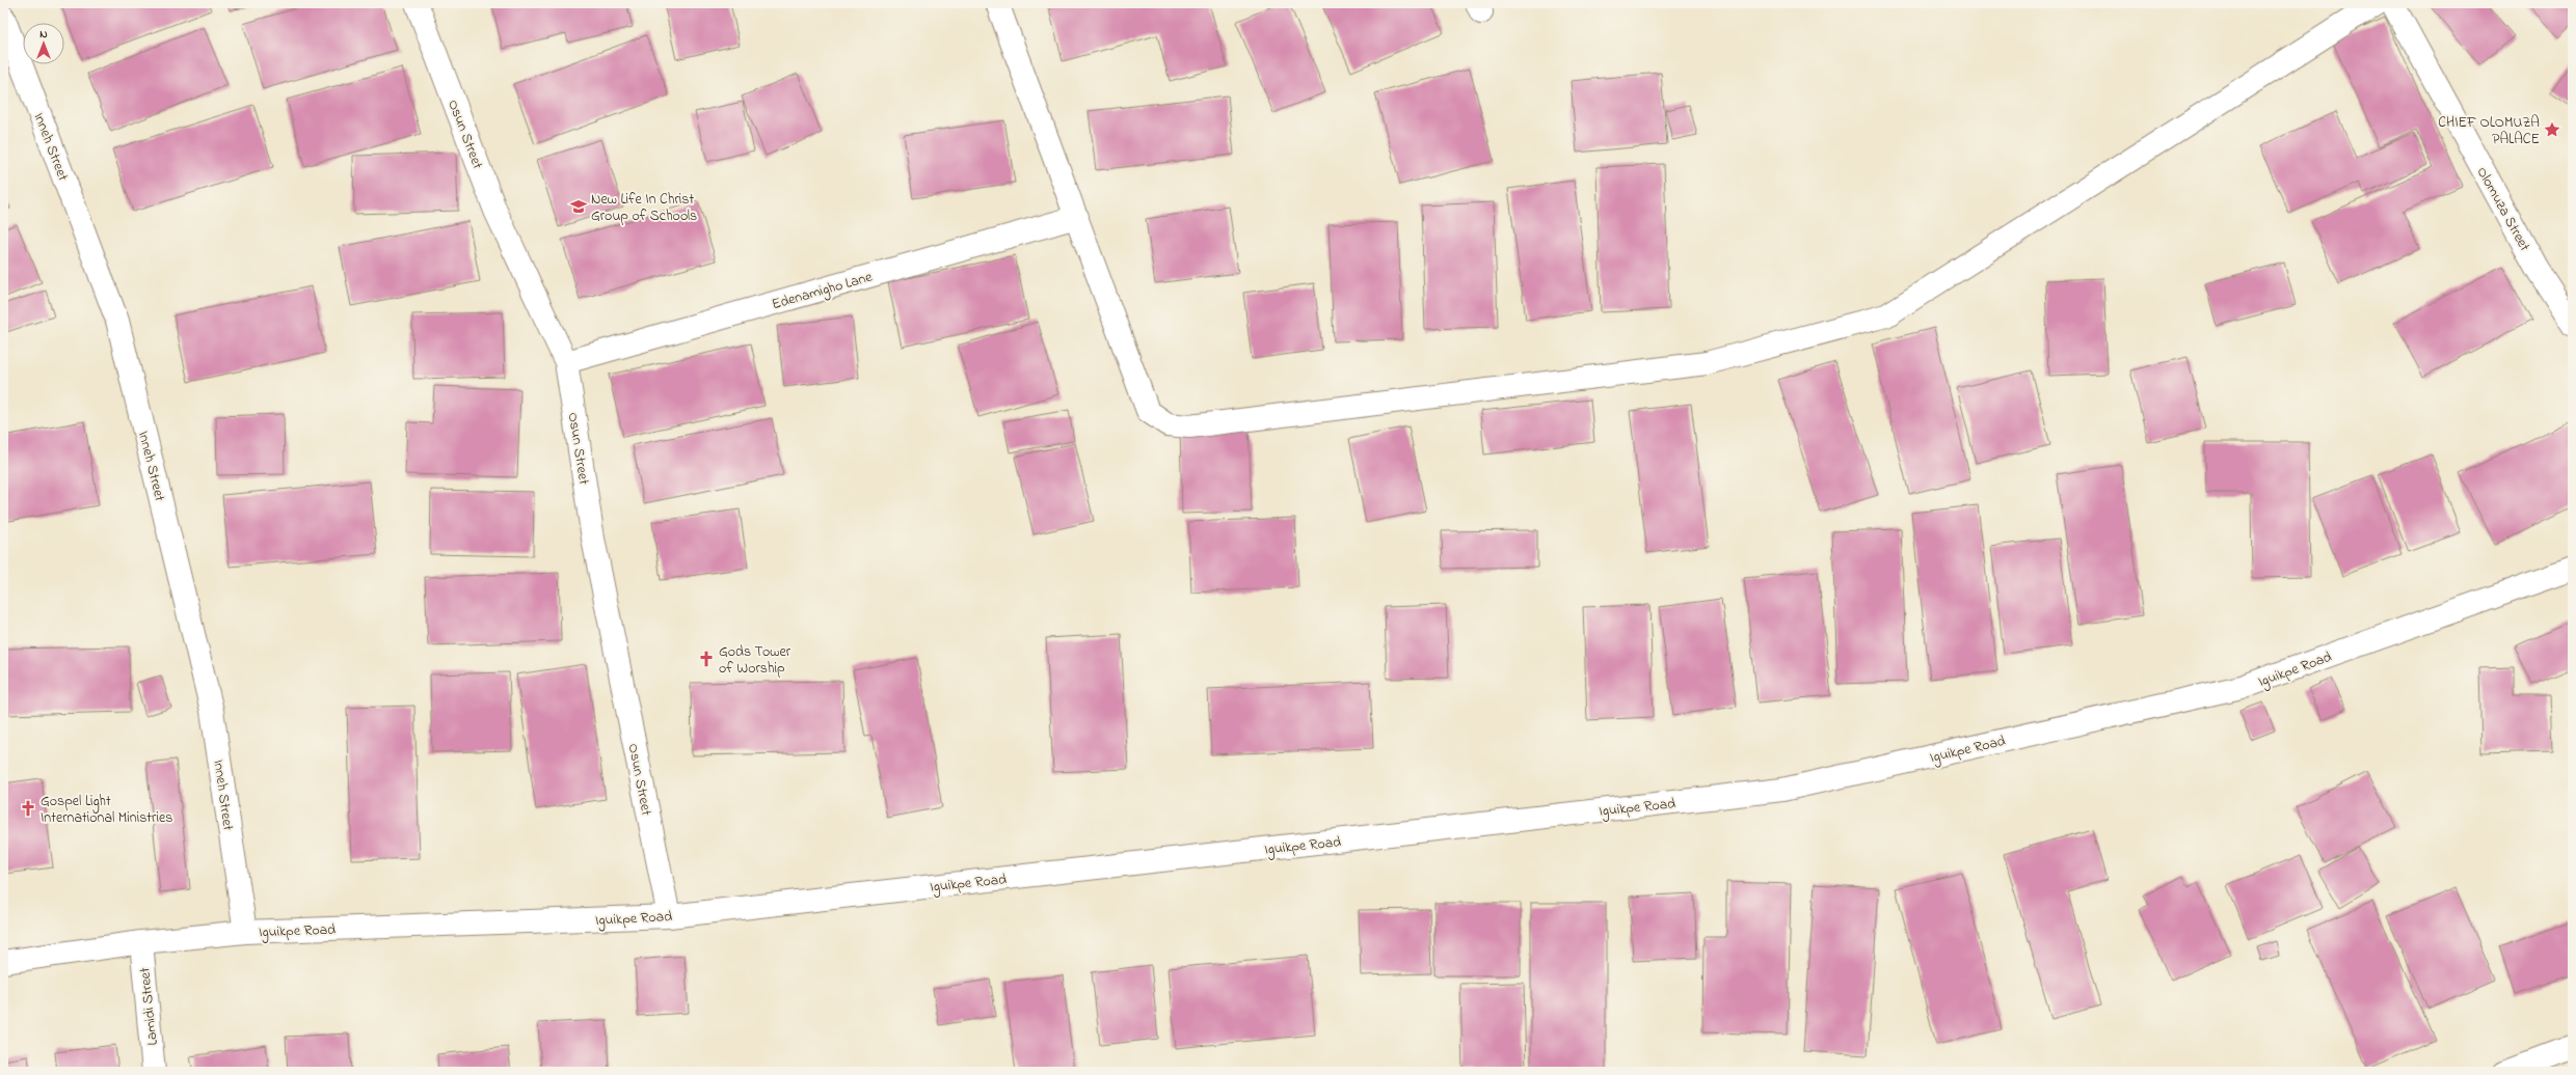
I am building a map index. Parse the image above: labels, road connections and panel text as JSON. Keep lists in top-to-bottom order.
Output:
{
  "streets": {
    "street": [
      "Osun Street",
      "Inneh Street",
      "Olomuza Street",
      "Edenamigho Lane",
      "Iguikpe Road",
      "Lamidi Street"
    ]
  },
  "crossings": [
    ["Osun Street", "Edenamigho Lane"],
    ["Osun Street", "Iguikpe Road"],
    ["Inneh Street", "Iguikpe Road"],
    ["Iguikpe Road", "Lamidi Street"]
  ],
  "places": {
    "place": ["CHIEF OLOMUZA PALACE"],
    "school or university": ["New Life In Christ Group of Schools"],
    "church": ["Gods Tower of Worship", "Gospel Light International Ministries"]
  },
  "north": "top"
}
